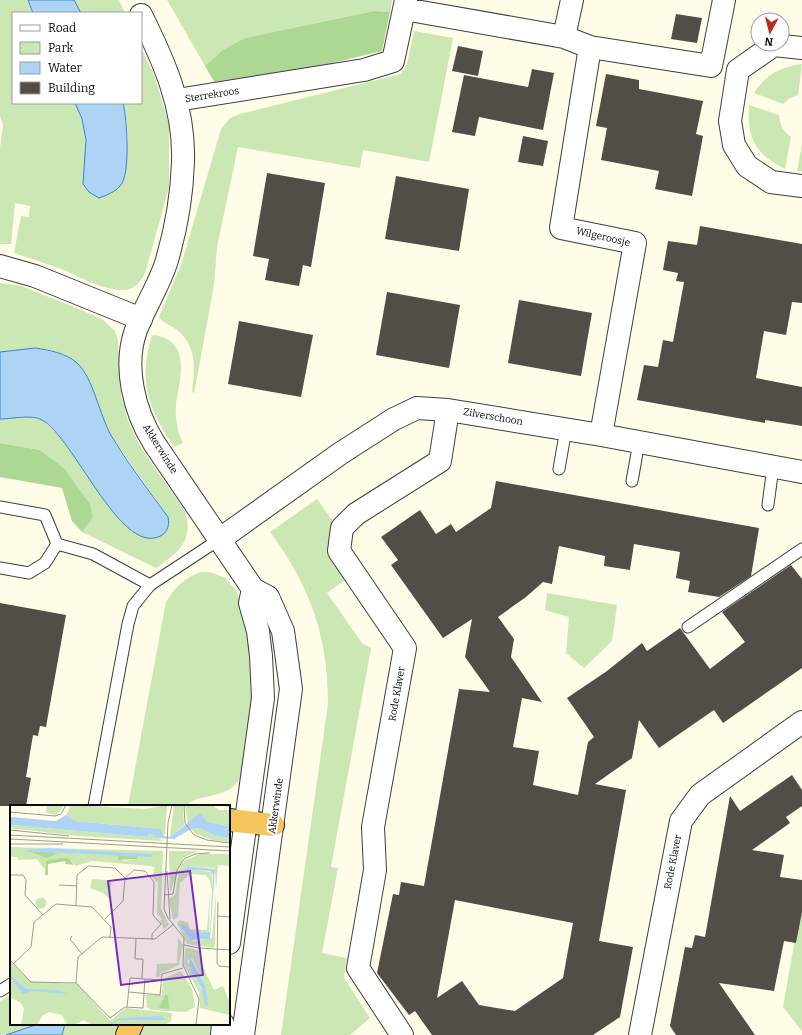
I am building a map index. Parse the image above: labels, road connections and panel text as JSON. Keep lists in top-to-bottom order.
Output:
{
  "streets": {
    "street": [
      "Sterrekroos",
      "Wilgeroosje",
      "Zilverschoon",
      "Akkerwinde",
      "Rode Klaver"
    ]
  },
  "crossings": [
    ["Sterrekroos", "Akkerwinde"],
    ["Wilgeroosje", "Zilverschoon"],
    ["Zilverschoon", "Akkerwinde"],
    ["Zilverschoon", "Rode Klaver"]
  ],
  "legend": [
    "Road",
    "Park",
    "Water",
    "Building"
  ],
  "north": "bottom"
}
